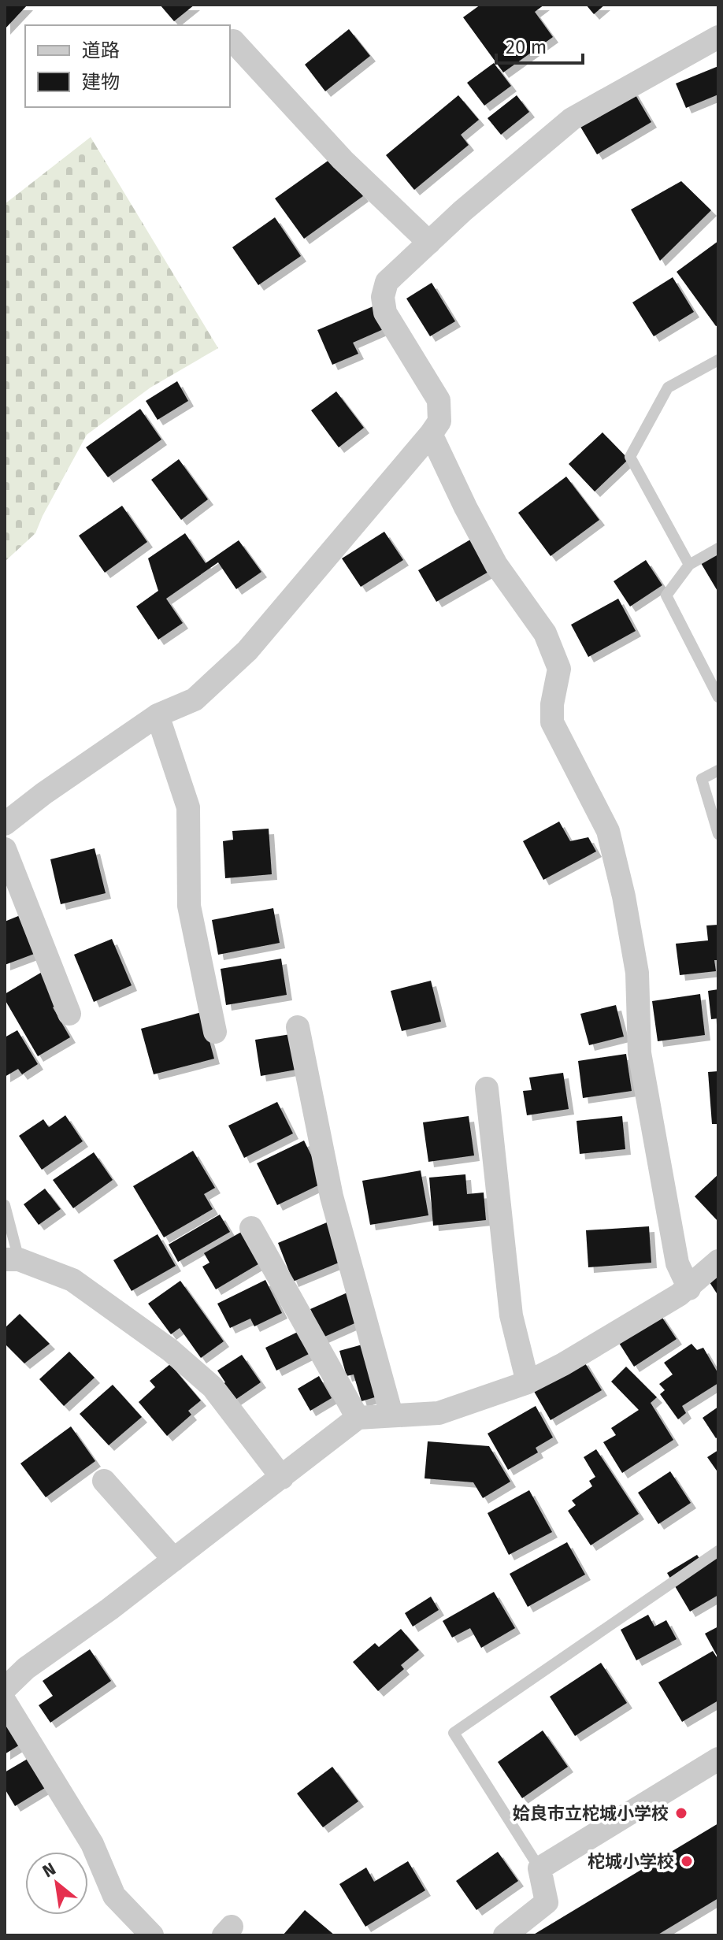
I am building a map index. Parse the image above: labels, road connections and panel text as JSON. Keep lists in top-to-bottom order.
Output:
{
  "places": ["姶良市立柁城小学校", "柁城小学校"],
  "legend": ["道路", "建物"],
  "scale_bar": "20 m",
  "north": "top left"
}
